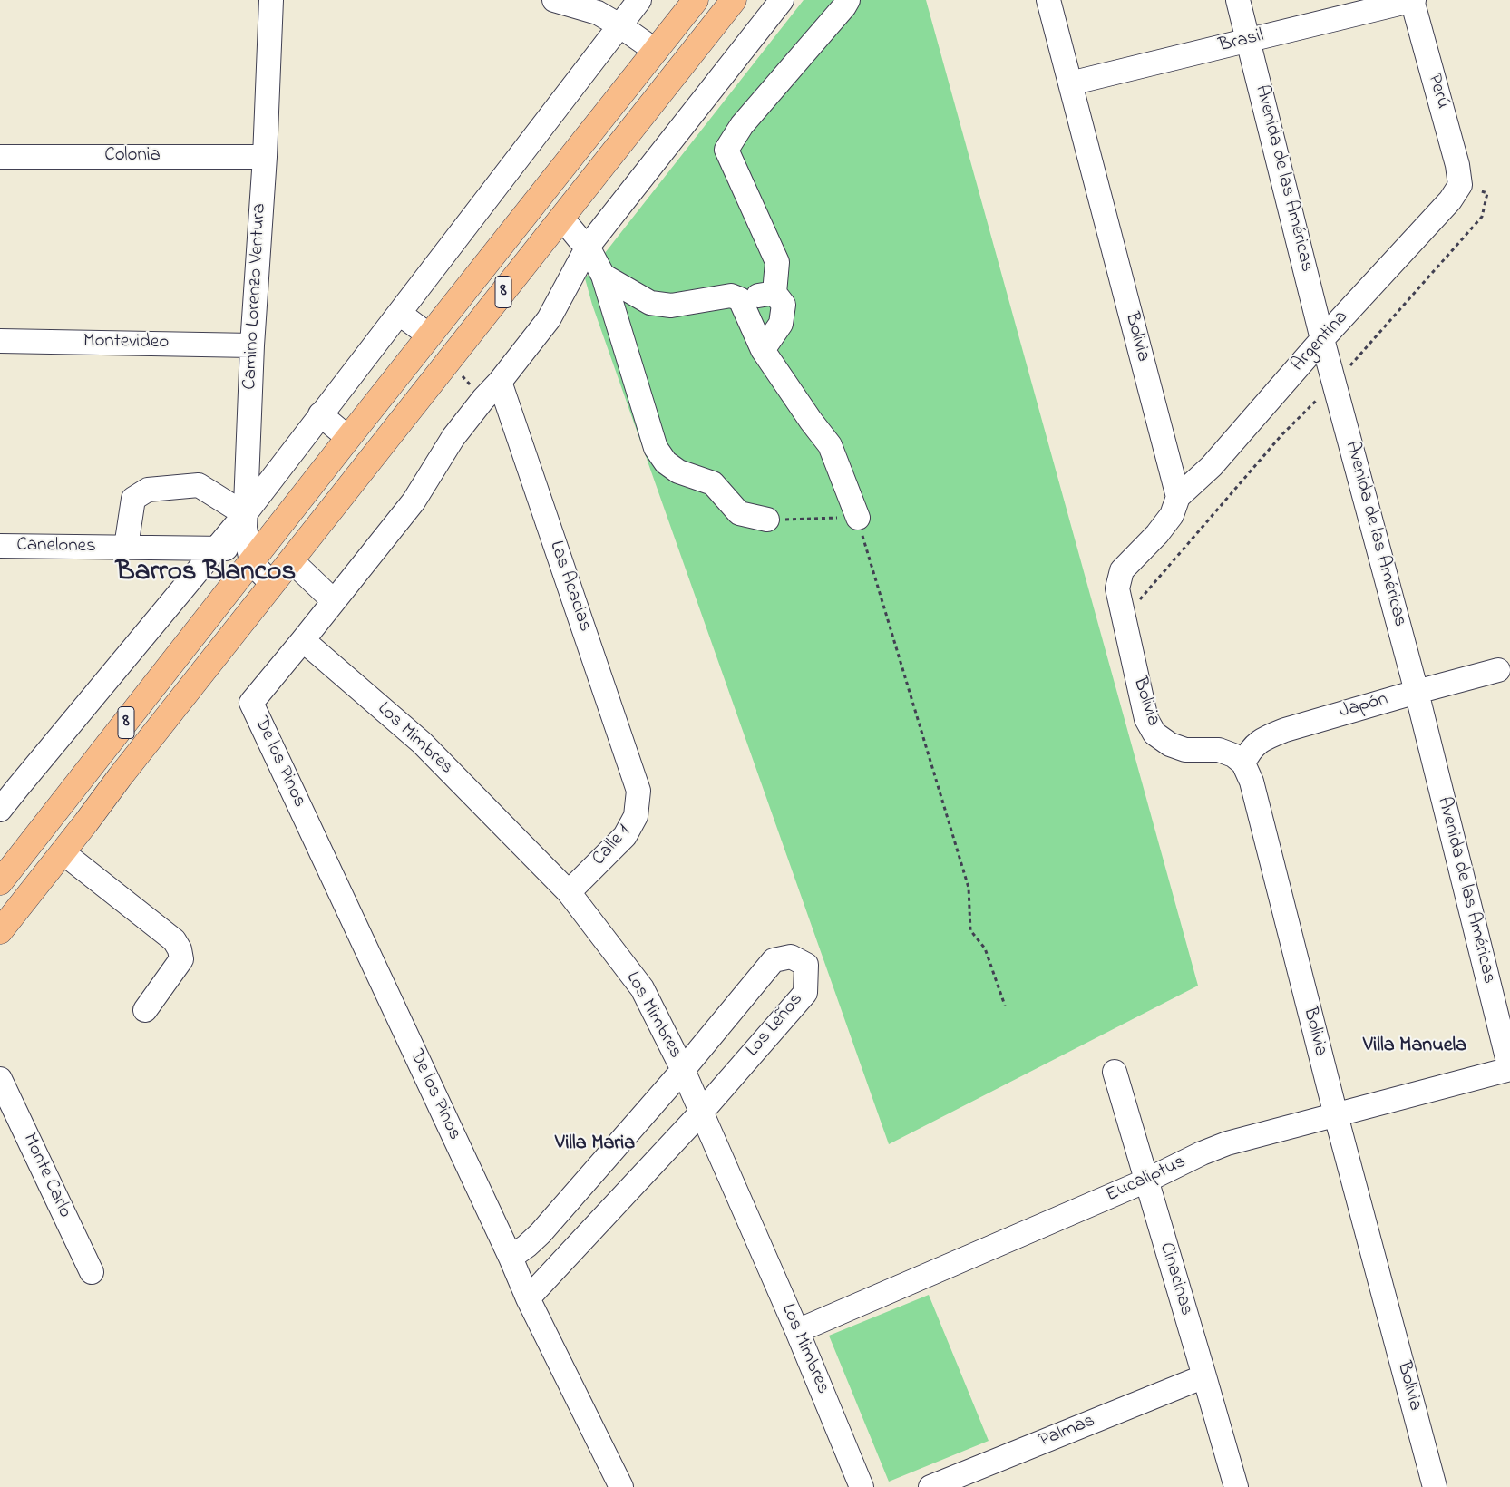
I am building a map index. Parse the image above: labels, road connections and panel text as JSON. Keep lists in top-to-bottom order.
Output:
{
  "streets": {
    "highway": ["8"],
    "street": [
      "Brasil",
      "Perú",
      "Colonia",
      "Avenida de las Américas",
      "Camino Lorenzo Ventura",
      "Bolivia",
      "Argentina",
      "Montevideo",
      "Canelones",
      "Las Acacias",
      "Japón",
      "Los Mimbres",
      "De los Pinos",
      "Calle 1",
      "Los Leños",
      "Monte Carlo",
      "Eucaliptus",
      "Cinacinas",
      "Palmas"
    ]
  },
  "crossings": [
    ["Brasil", "Perú"],
    ["Brasil", "Avenida de las Américas"],
    ["Brasil", "Bolivia"],
    ["Perú", "Argentina"],
    ["Colonia", "Camino Lorenzo Ventura"],
    ["Avenida de las Américas", "Argentina"],
    ["Avenida de las Américas", "Japón"],
    ["Avenida de las Américas", "Eucaliptus"],
    ["8", "Camino Lorenzo Ventura"],
    ["8", "Canelones"],
    ["Camino Lorenzo Ventura", "Montevideo"],
    ["Camino Lorenzo Ventura", "Canelones"],
    ["Bolivia", "Argentina"],
    ["Bolivia", "Japón"],
    ["Bolivia", "Eucaliptus"],
    ["Las Acacias", "Calle 1"],
    ["Los Mimbres", "De los Pinos"],
    ["Los Mimbres", "Calle 1"],
    ["Los Mimbres", "Los Leños"],
    ["Los Mimbres", "Eucaliptus"],
    ["De los Pinos", "Los Leños"],
    ["Eucaliptus", "Cinacinas"],
    ["Cinacinas", "Palmas"]
  ],
  "districts": ["Barros Blancos", "Villa Manuela", "Villa Maria"]
}
